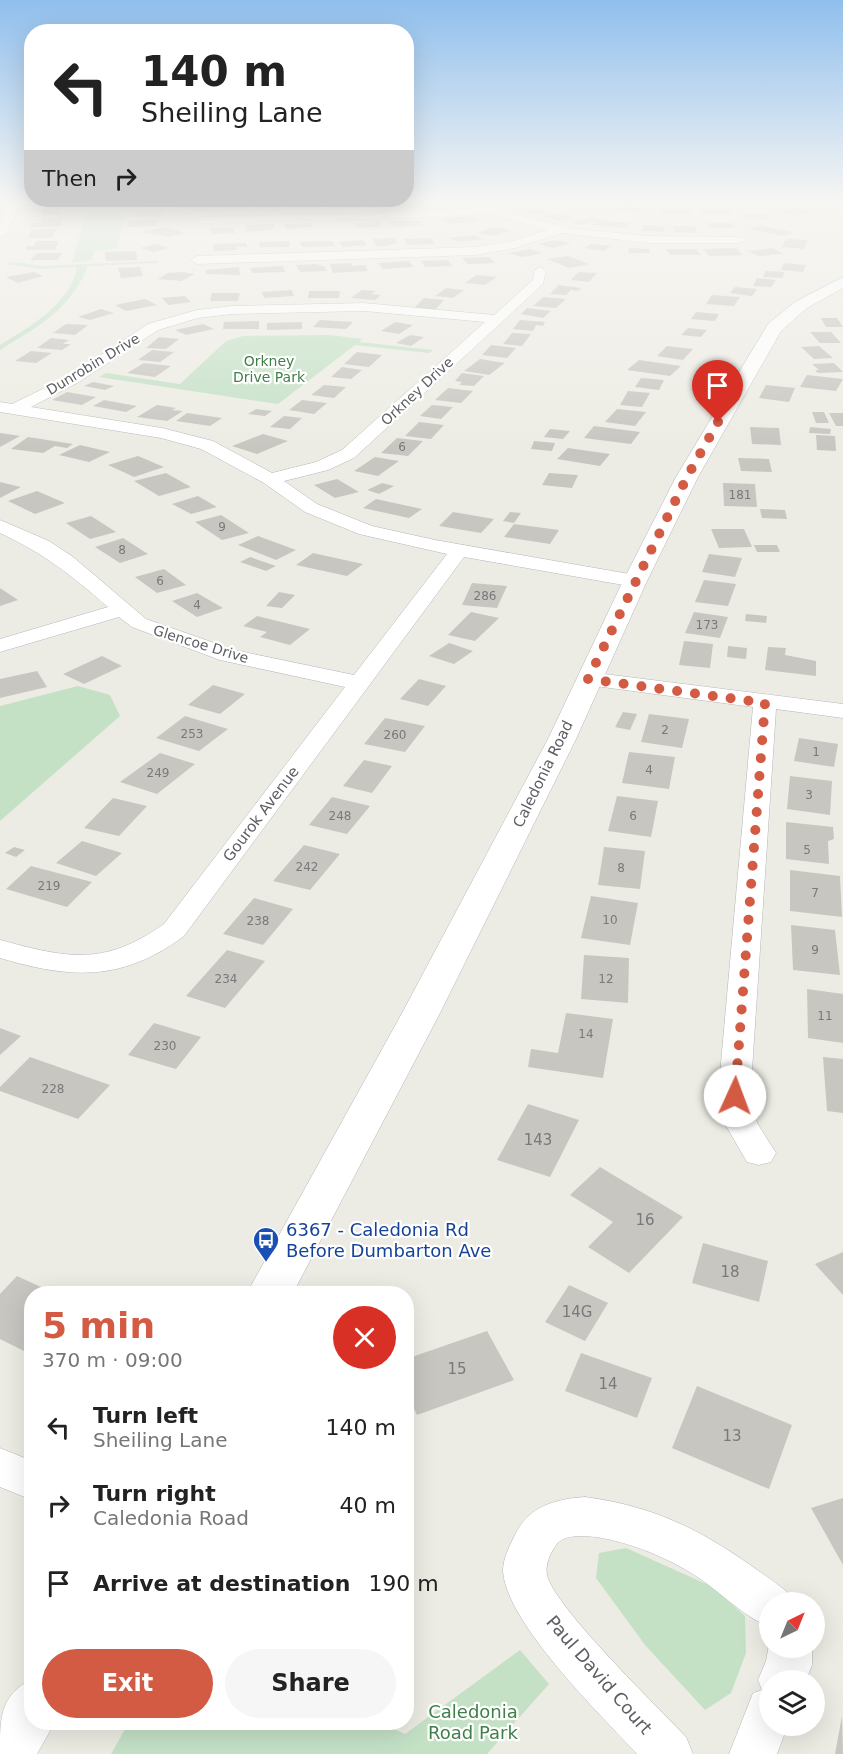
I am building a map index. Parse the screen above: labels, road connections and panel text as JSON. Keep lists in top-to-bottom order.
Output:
{
  "streets": {
    "street": [
      "Dunrobin Drive",
      "Orkney Drive",
      "Glencoe Drive",
      "Caledonia Road",
      "Gourok Avenue",
      "Paul David Court"
    ]
  },
  "crossings": [
    ["Dunrobin Drive", "Orkney Drive"],
    ["Glencoe Drive", "Gourok Avenue"]
  ],
  "parks": ["Orkney Drive Park", "Caledonia Road Park"],
  "places": {
    "bus stop": ["6367 - Caledonia Rd Before Dumbarton Ave"]
  },
  "house_numbers": [
    "6",
    "181",
    "9",
    "8",
    "6",
    "286",
    "4",
    "173",
    "2",
    "253",
    "260",
    "1",
    "4",
    "249",
    "3",
    "248",
    "6",
    "5",
    "242",
    "8",
    "219",
    "7",
    "10",
    "238",
    "9",
    "234",
    "12",
    "11",
    "14",
    "230",
    "228",
    "143",
    "16",
    "18",
    "14G",
    "15",
    "14",
    "13"
  ],
  "north": "top right",
  "page": {
    "turn": ["140 m", "Sheiling Lane"],
    "then": "Then",
    "heading": ["5 min", "370 m · 09:00"],
    "list": [
      {
        "name": "Turn left",
        "note": "Sheiling Lane",
        "value": "140 m"
      },
      {
        "name": "Turn right",
        "note": "Caledonia Road",
        "value": "40 m"
      },
      {
        "name": "Arrive at destination",
        "value": "190 m"
      }
    ],
    "buttons": ["Exit", "Share"]
  }
}
